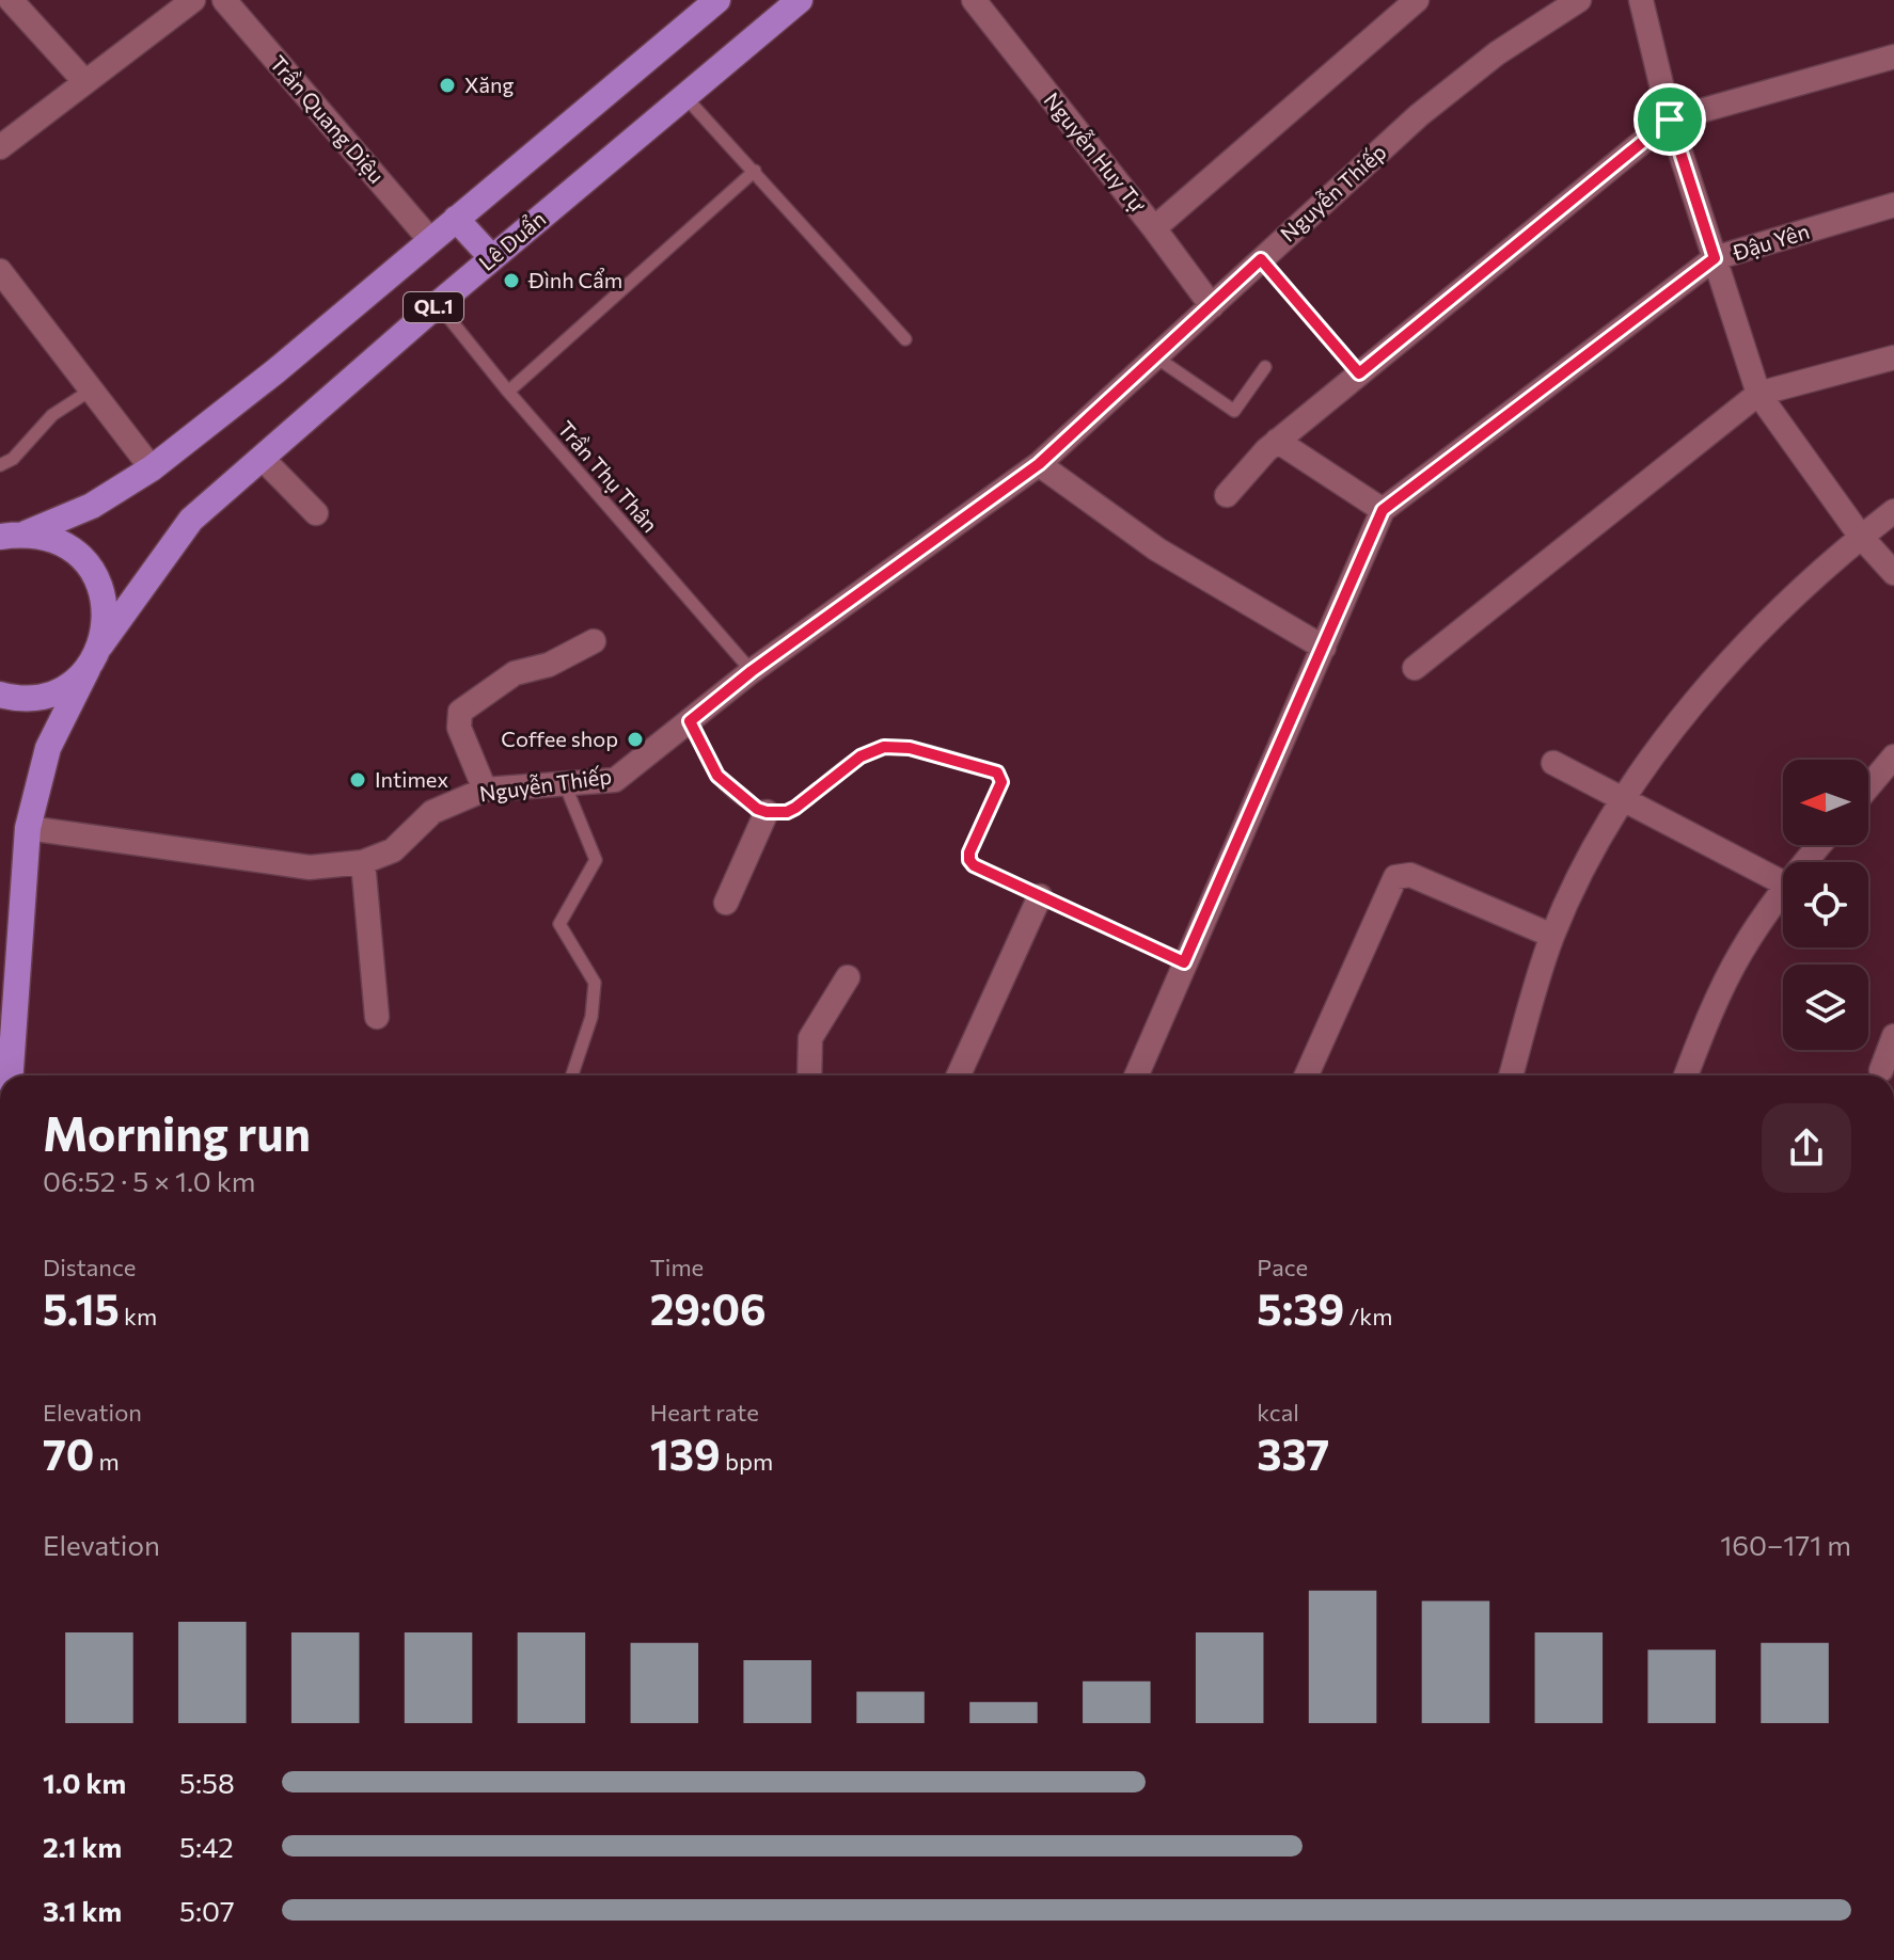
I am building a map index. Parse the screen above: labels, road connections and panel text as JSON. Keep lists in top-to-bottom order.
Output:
{
  "streets": {
    "main road": ["Lê Duẩn", "QL.1"],
    "street": [
      "Trần Quang Diệu",
      "Nguyễn Huy Tự",
      "Nguyễn Thiếp",
      "Đậu Yên"
    ],
    "lane": ["Trần Thụ Thân"]
  },
  "crossings": [
    ["Trần Quang Diệu", "QL.1"],
    ["Nguyễn Huy Tự", "Nguyễn Thiếp"],
    ["Nguyễn Thiếp", "QL.1"],
    ["Nguyễn Thiếp", "Trần Thụ Thân"],
    ["Lê Duẩn", "QL.1"],
    ["Lê Duẩn", "Trần Thụ Thân"]
  ],
  "places": [
    "Xăng",
    "Đình Cẩm",
    "Coffee shop",
    "Intimex"
  ],
  "north": "left",
  "page": {
    "heading": ["Morning run", "06:52 · 5 × 1.0 km"],
    "stats": [
      ["Distance", "5.15 km"],
      ["Time", "29:06"],
      ["Pace", "5:39 /km"],
      ["Elevation", "70 m"],
      ["Heart rate", "139 bpm"],
      ["kcal", "337"]
    ],
    "chart": ["Elevation", "160–171 m"],
    "list": [
      {
        "name": "1.0 km",
        "note": "5:58"
      },
      {
        "name": "2.1 km",
        "note": "5:42"
      },
      {
        "name": "3.1 km",
        "note": "5:07"
      }
    ]
  }
}
